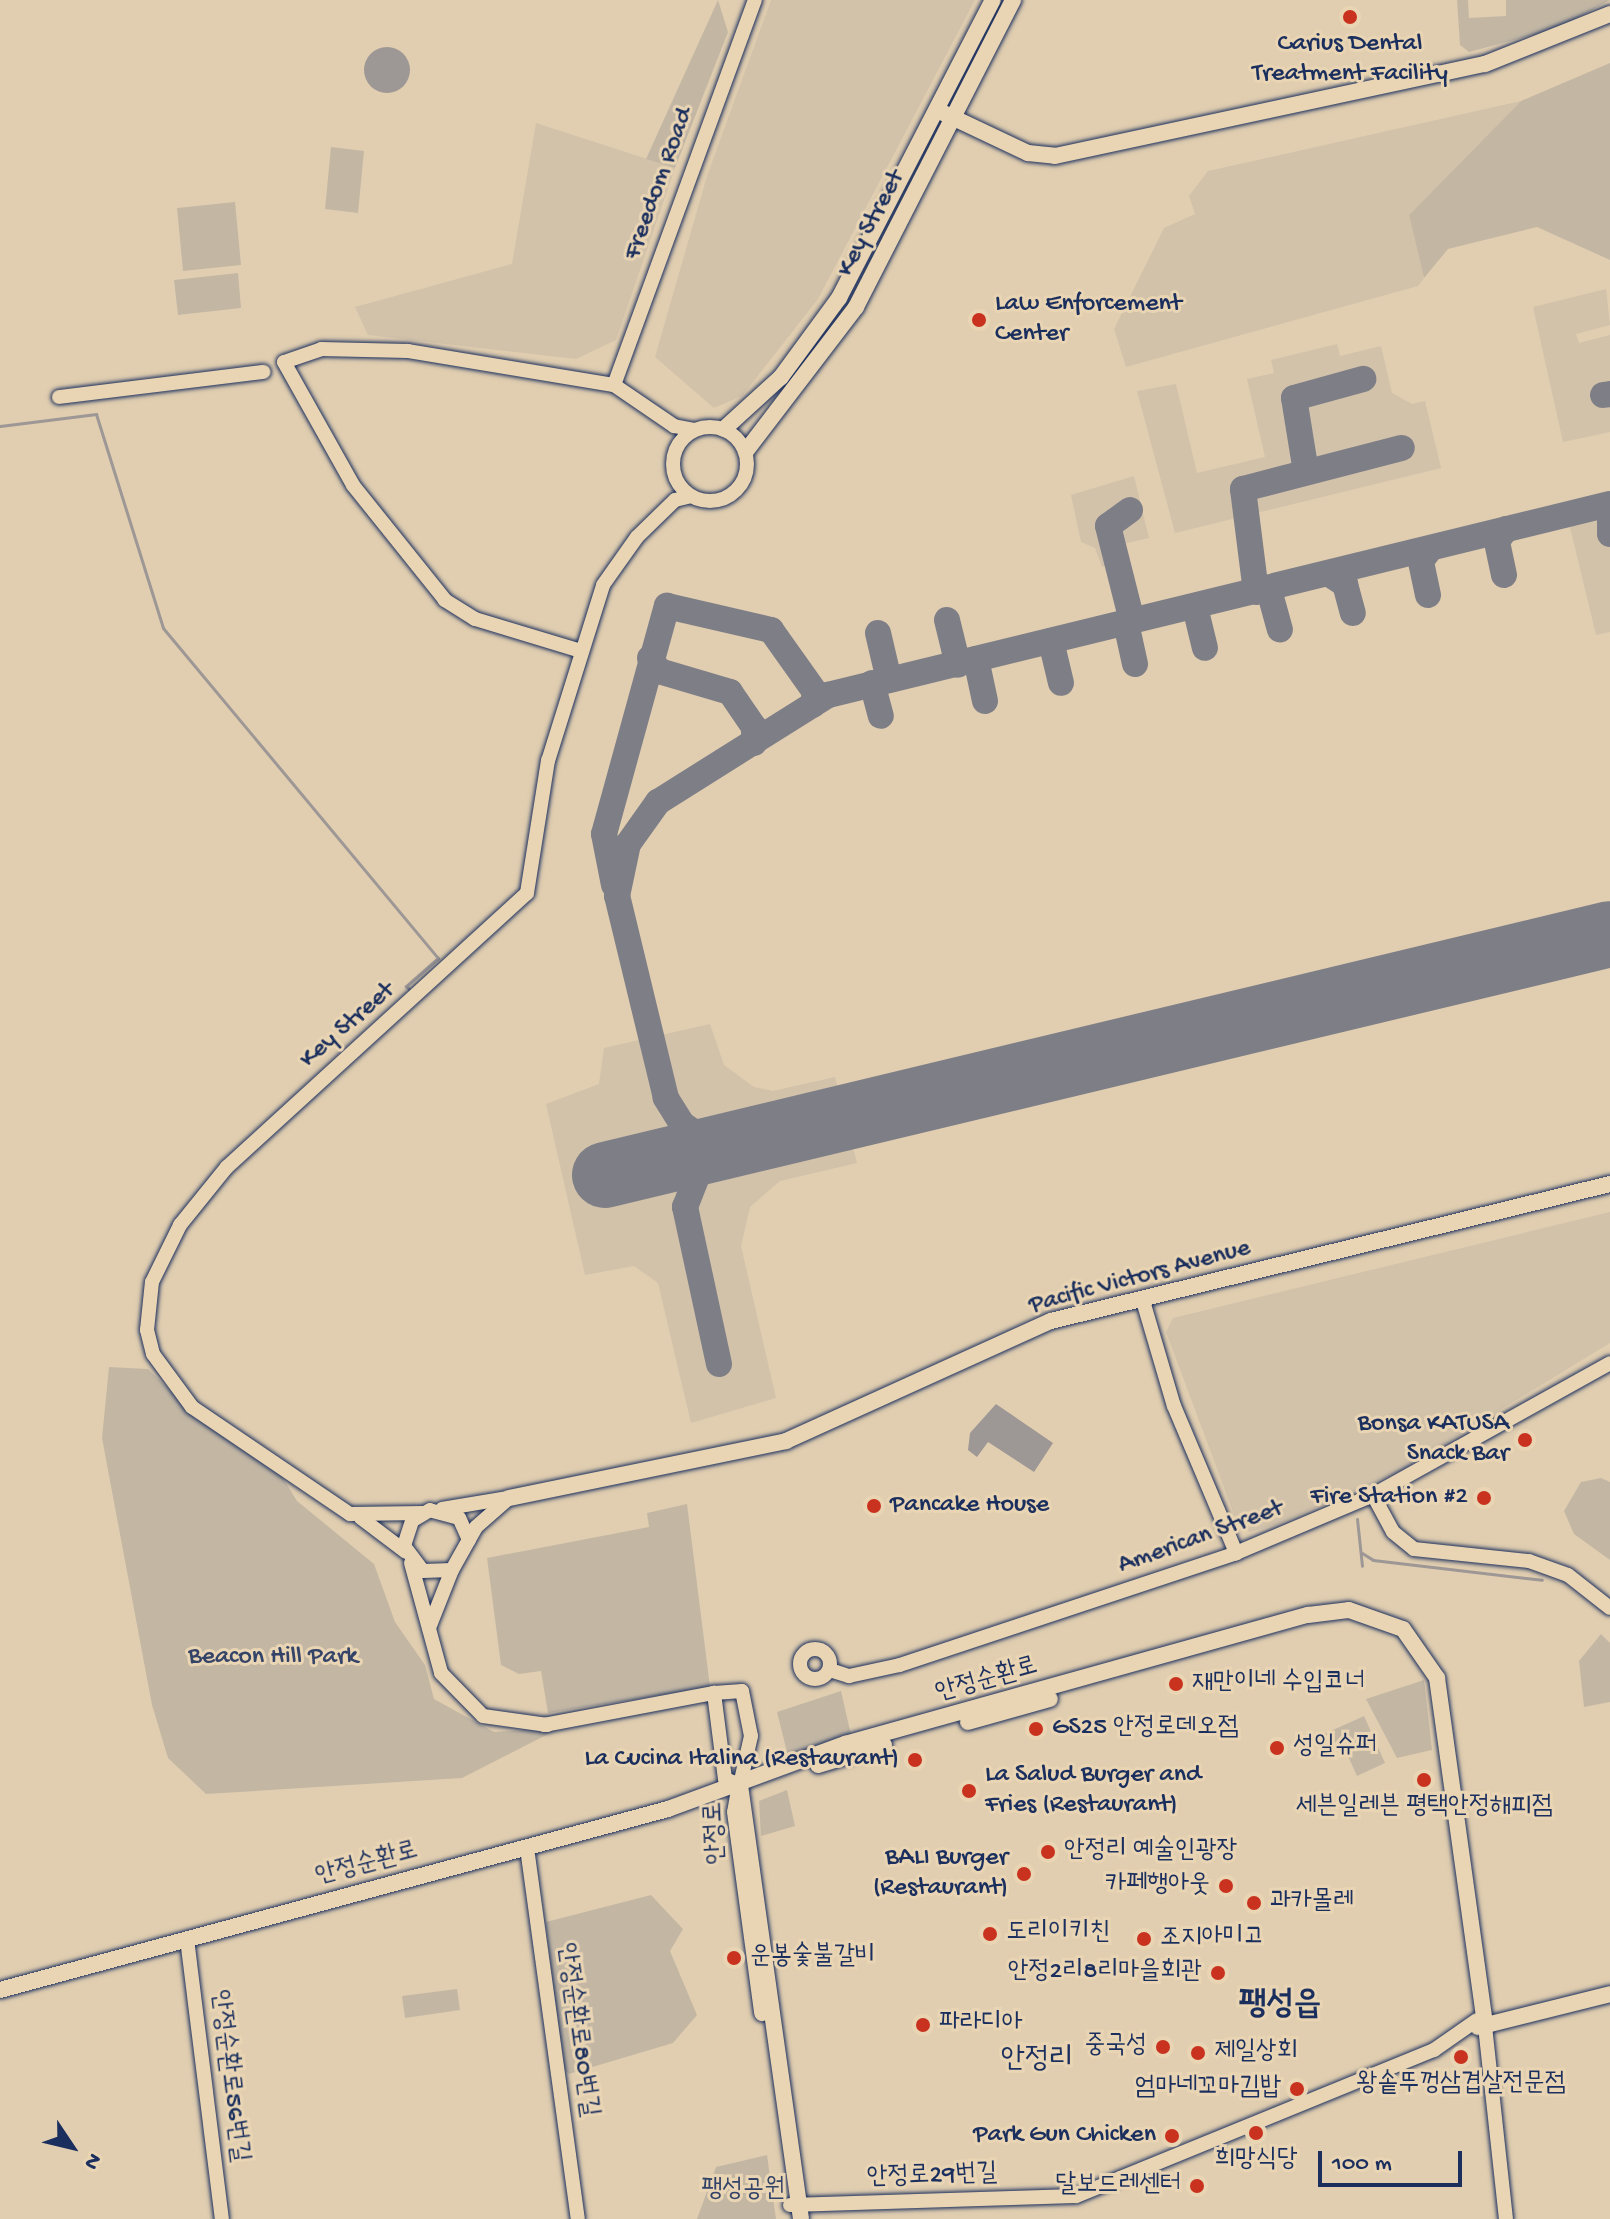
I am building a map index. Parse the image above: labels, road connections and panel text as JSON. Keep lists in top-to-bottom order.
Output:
{
  "streets": {
    "main road": [
      "Key Street",
      "Pacific Victors Avenue",
      "안정순환로",
      "안정로"
    ],
    "street": [
      "Freedom Road",
      "American Street",
      "안정순환로80번길",
      "안정순환로56번길",
      "안정로29번길"
    ]
  },
  "crossings": [
    ["안정순환로", "안정로"],
    ["안정순환로", "안정순환로80번길"],
    ["안정순환로", "안정순환로56번길"],
    ["안정순환로", "안정로29번길"],
    ["안정로", "안정로29번길"]
  ],
  "districts": ["팽성읍", "안정리"],
  "parks": ["Beacon Hill Park", "팽성공원"],
  "places": [
    "Carius Dental Treatment Facility",
    "Law Enforcement Center",
    "Bonsa KATUSA Snack Bar",
    "Fire Station #2",
    "Pancake House",
    "재만이네 수입코너",
    "GS25 안정로데오점",
    "성일슈퍼",
    "La Cucina Italina (Restaurant)",
    "세븐일레븐 평택안정해피점",
    "La Salud Burger and Fries (Restaurant)",
    "안정리 예술인광장",
    "BALI Burger (Restaurant)",
    "카페행아웃",
    "과카몰레",
    "도리이키친",
    "조지아미고",
    "운봉숯불갈비",
    "안정2리8리마을회관",
    "파라디아",
    "중국성",
    "제일상회",
    "왕솥뚜껑삼겹살전문점",
    "엄마네꼬마김밥",
    "희망식당",
    "Park Gun Chicken",
    "달보드레센터"
  ],
  "scale_bar": "100 m",
  "north": "bottom right"
}
